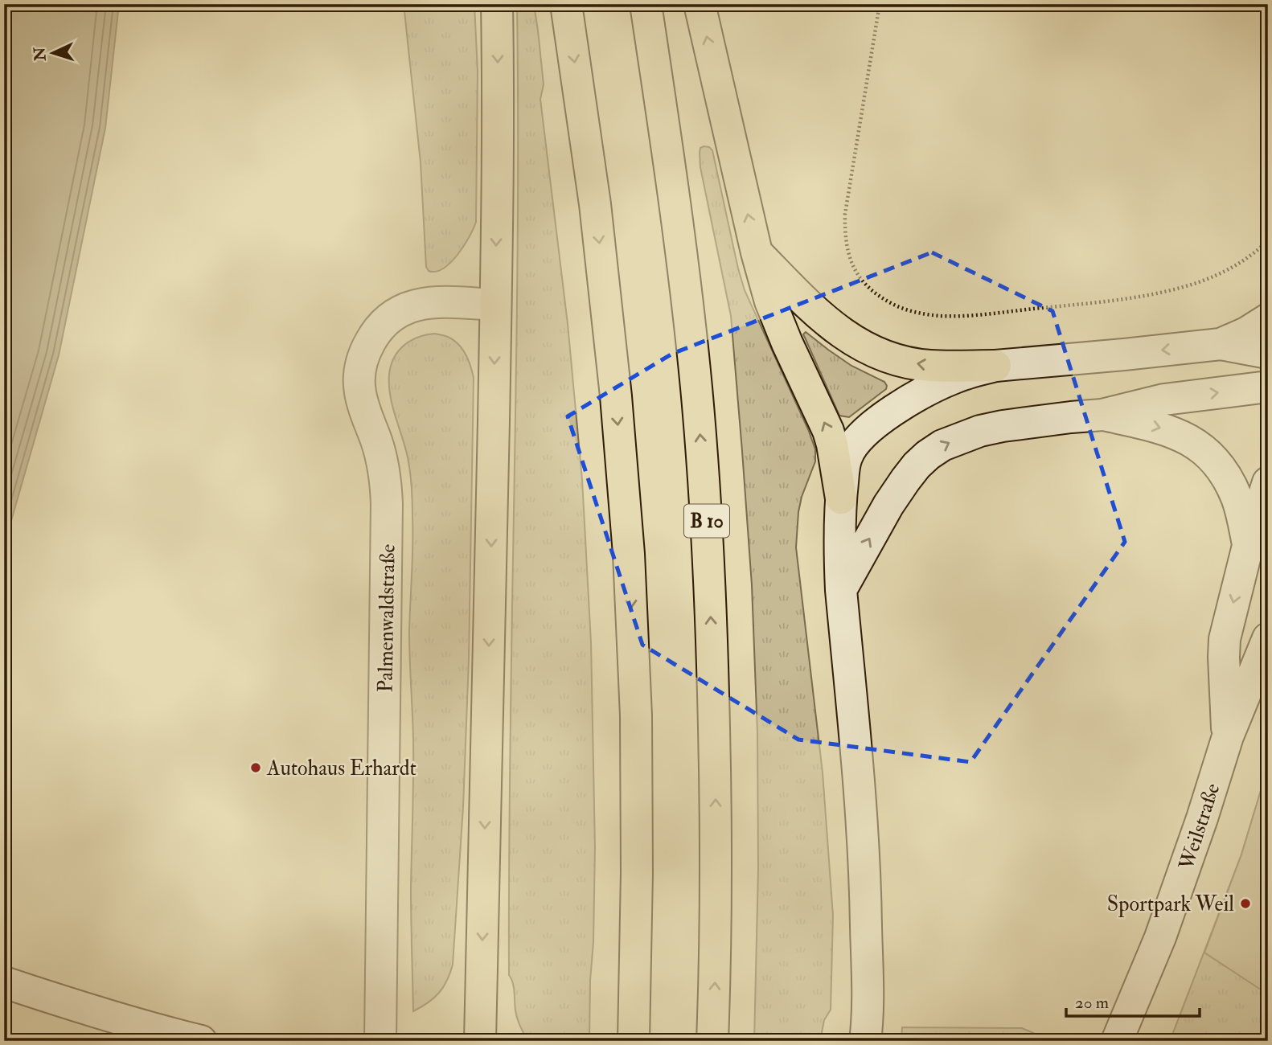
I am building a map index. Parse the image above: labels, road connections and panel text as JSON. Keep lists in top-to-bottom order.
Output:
{
  "streets": {
    "highway": ["B 10"],
    "street": ["Palmenwaldstraße", "Weilstraße"]
  },
  "places": ["Autohaus Erhardt", "Sportpark Weil"],
  "scale_bar": "20 m",
  "north": "left"
}
